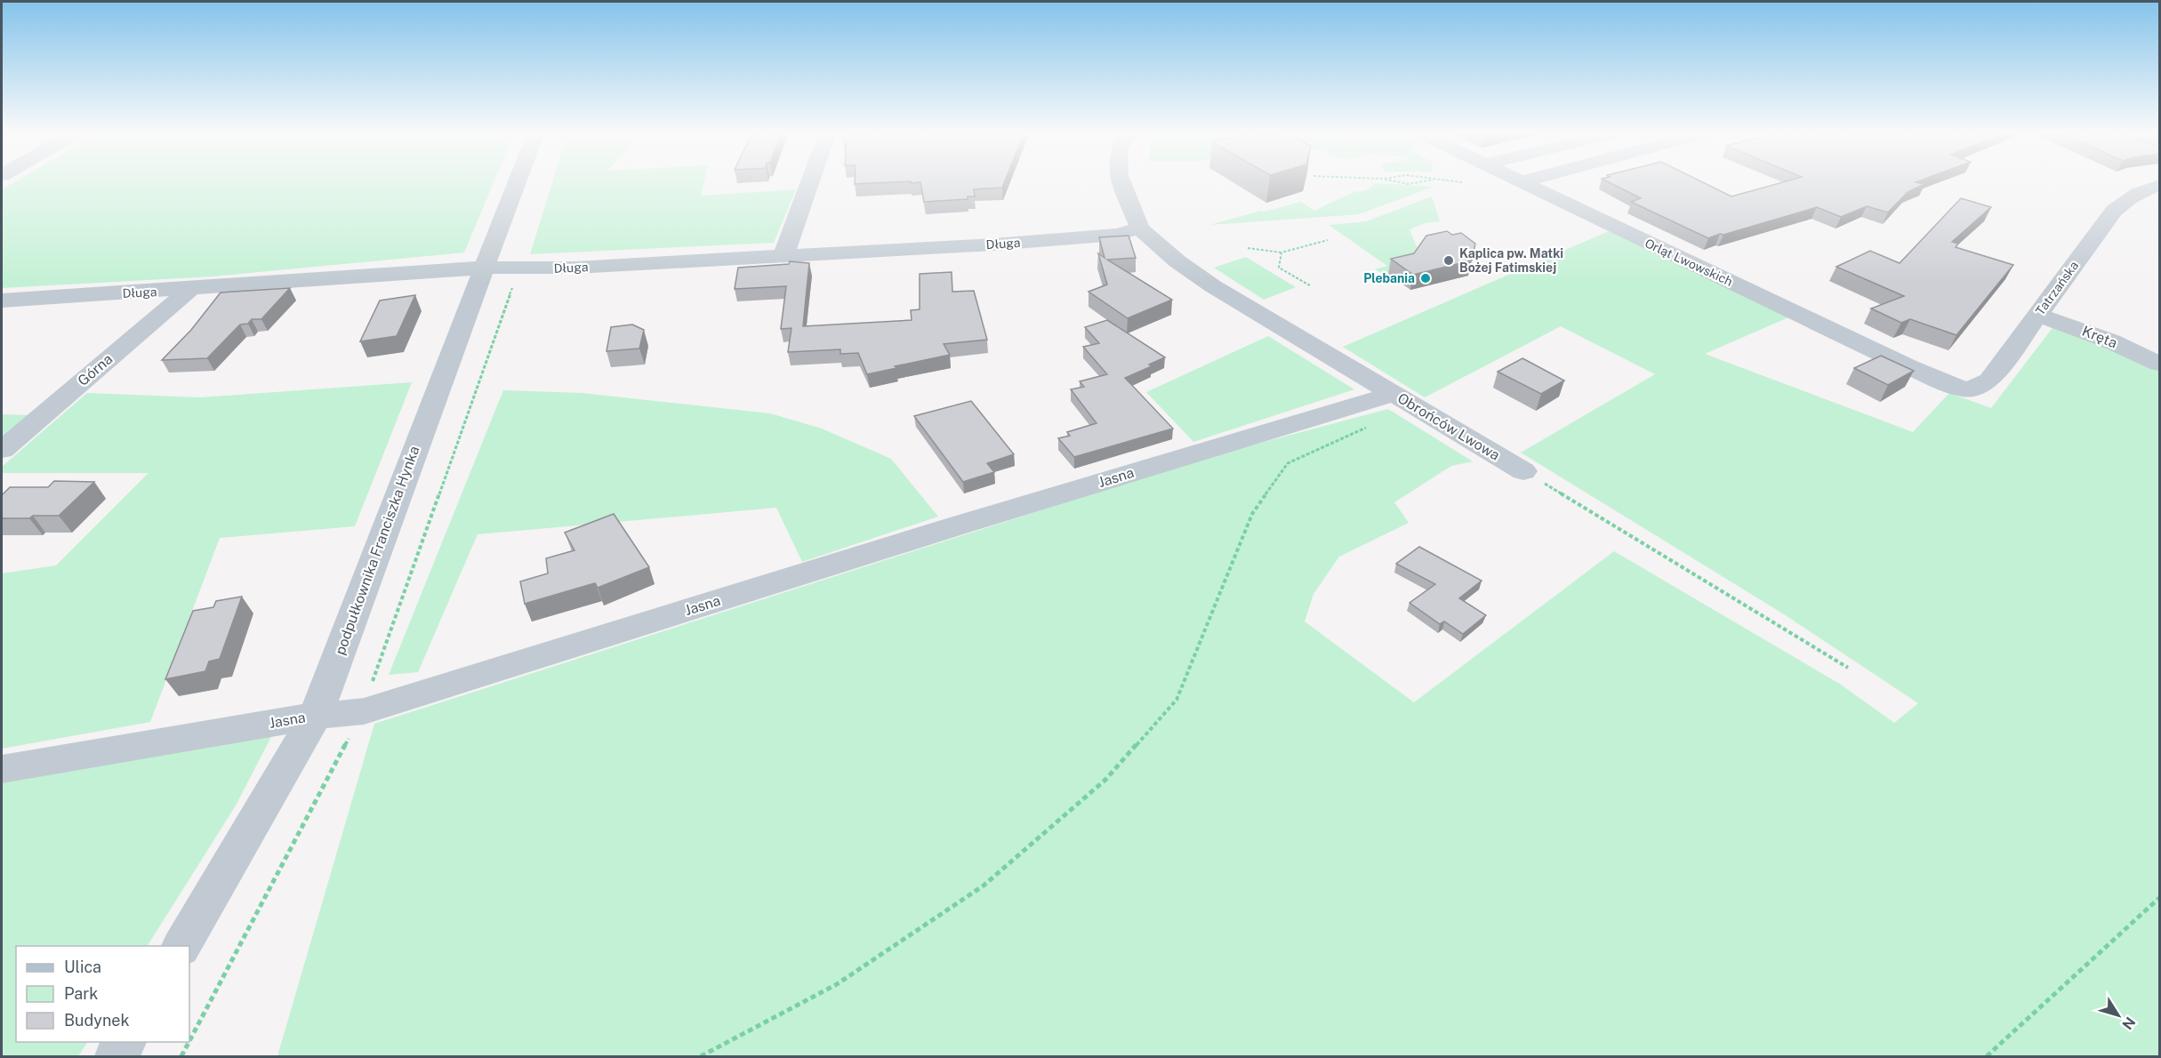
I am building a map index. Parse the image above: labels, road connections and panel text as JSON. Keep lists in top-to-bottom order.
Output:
{
  "streets": {
    "street": [
      "Długa",
      "Orląt Lwowskich",
      "Tatrzańska",
      "Kręta",
      "Górna",
      "Obrońców Lwowa",
      "Jasna",
      "podpułkownika Franciszka Hynka"
    ]
  },
  "crossings": [
    ["Długa", "Górna"],
    ["Długa", "Obrońców Lwowa"],
    ["Długa", "podpułkownika Franciszka Hynka"],
    ["Orląt Lwowskich", "Tatrzańska"],
    ["Tatrzańska", "Kręta"],
    ["Obrońców Lwowa", "Jasna"],
    ["Jasna", "podpułkownika Franciszka Hynka"]
  ],
  "places": ["Kaplica pw. Matki Bożej Fatimskiej", "Plebania"],
  "legend": ["Ulica", "Park", "Budynek"],
  "north": "bottom right"
}
